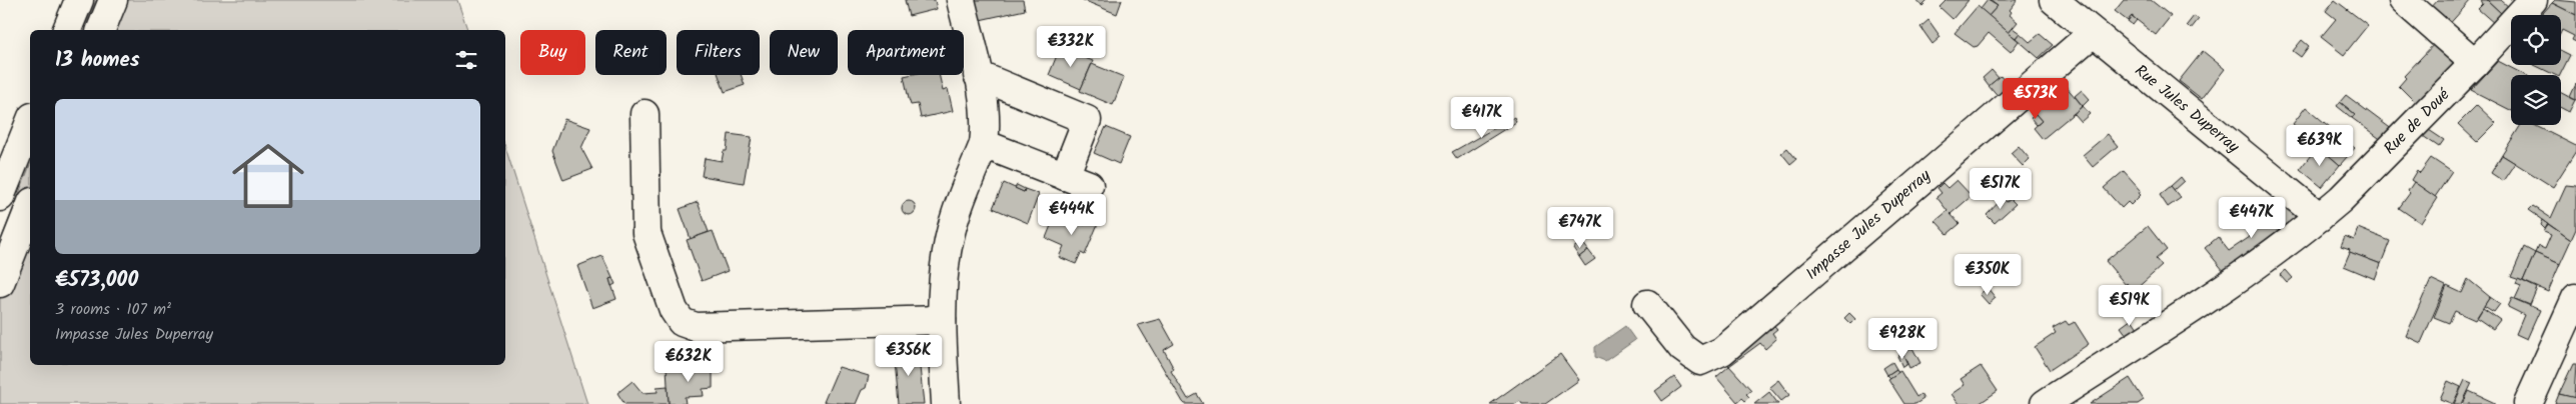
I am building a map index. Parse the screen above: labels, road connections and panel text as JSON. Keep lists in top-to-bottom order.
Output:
{
  "streets": {
    "main road": ["Rue Jules Duperray", "Rue de Doué", "Impasse Jules Duperray"]
  },
  "crossings": [
    ["Rue Jules Duperray", "Rue de Doué"],
    ["Rue Jules Duperray", "Impasse Jules Duperray"]
  ],
  "page": {
    "price": [
      "€332K",
      "€573K",
      "€417K",
      "€639K",
      "€517K",
      "€444K",
      "€447K",
      "€747K",
      "€350K",
      "€519K",
      "€928K",
      "€356K",
      "€632K"
    ],
    "chip": [
      "Buy",
      "Rent",
      "Filters",
      "New",
      "Apartment"
    ],
    "heading": "13 homes",
    "list": [
      {
        "name": "€573,000",
        "note": "3 rooms · 107 m² · Impasse Jules Duperray"
      }
    ]
  }
}
